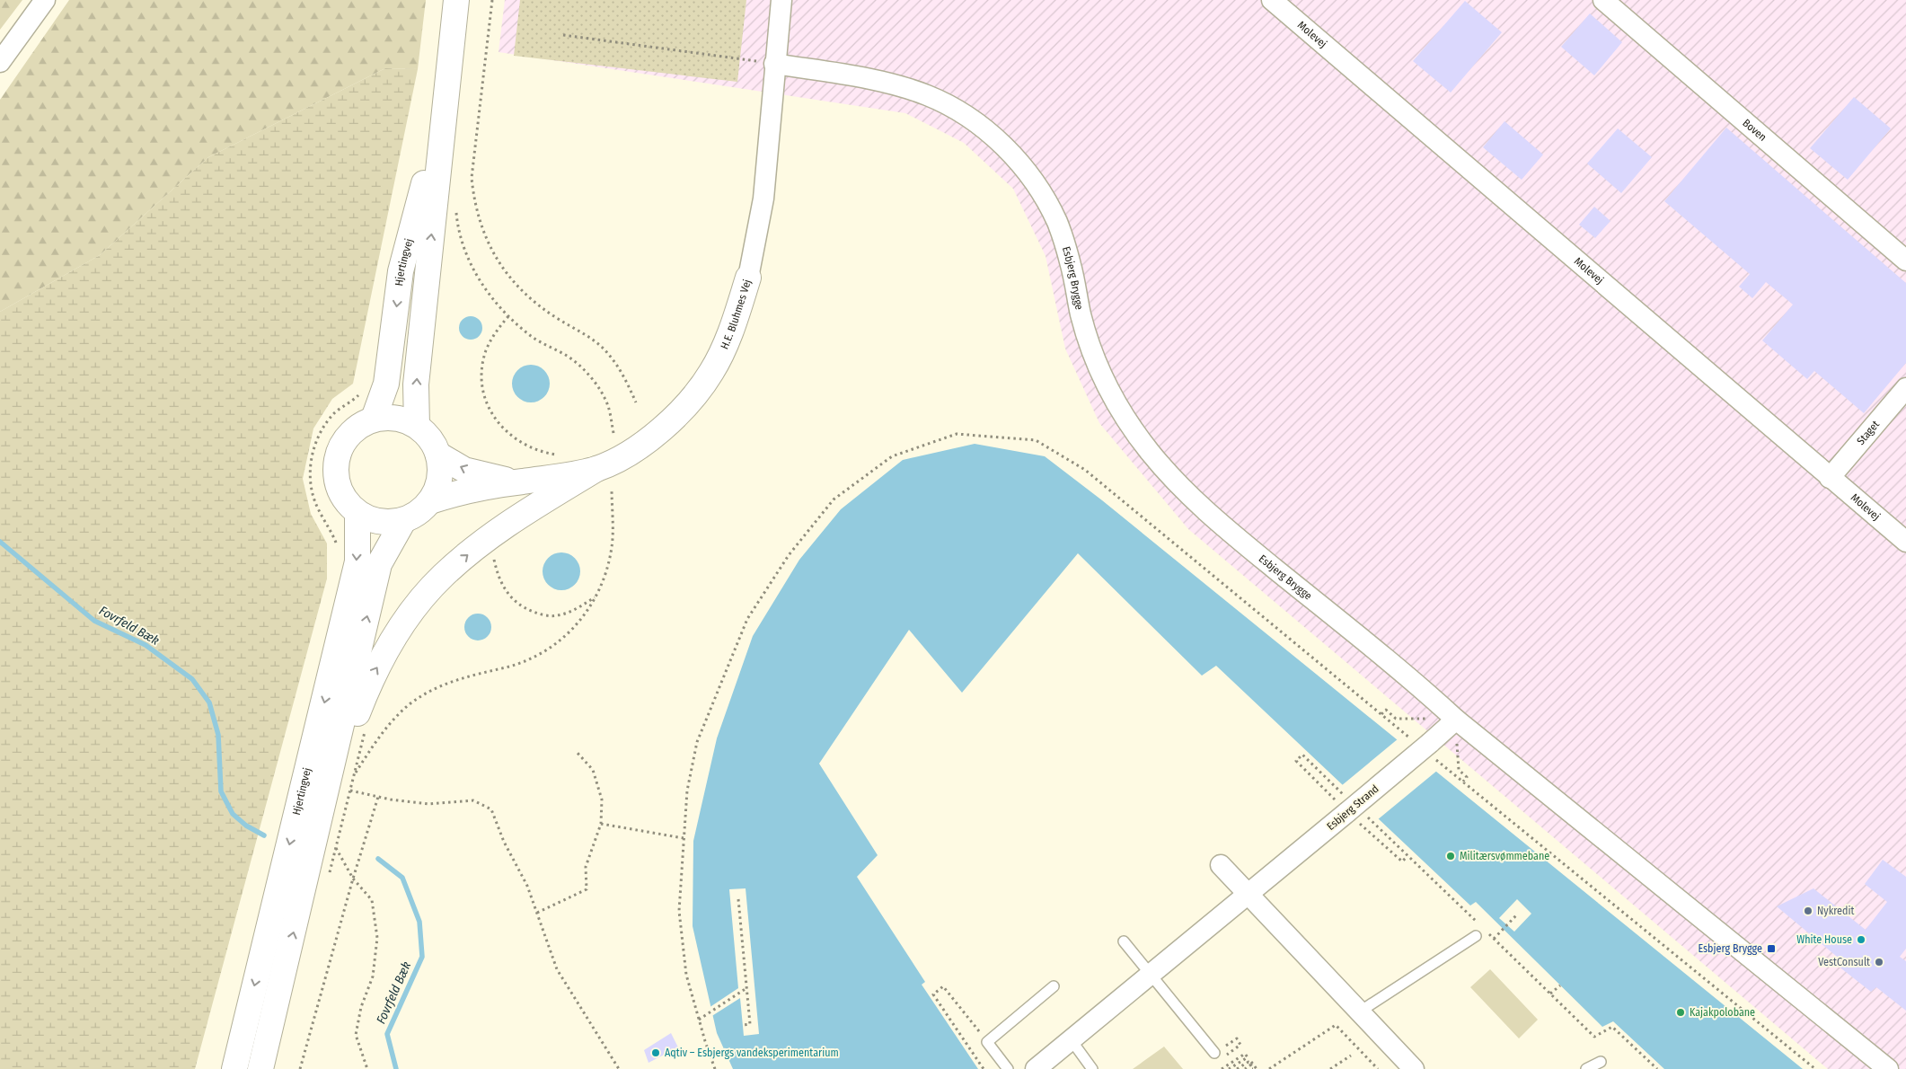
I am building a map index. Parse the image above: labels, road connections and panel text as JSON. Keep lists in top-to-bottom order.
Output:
{
  "streets": {
    "main road": ["Hjertingvej", "H.E. Bluhmes Vej"],
    "street": [
      "Molevej",
      "Boven",
      "Esbjerg Brygge",
      "Staget",
      "Esbjerg Strand"
    ]
  },
  "crossings": [
    ["Molevej", "Staget"],
    ["Hjertingvej", "H.E. Bluhmes Vej"],
    ["Esbjerg Brygge", "H.E. Bluhmes Vej"],
    ["Esbjerg Brygge", "Esbjerg Strand"]
  ],
  "water": ["Fovrfeld Bæk"],
  "places": {
    "other": [
      "Militærsvømmebane",
      "Nykredit",
      "White House",
      "VestConsult",
      "Kajakpolobane",
      "Aqtiv – Esbjergs vandeksperimentarium"
    ],
    "transit": ["Esbjerg Brygge"]
  }
}
